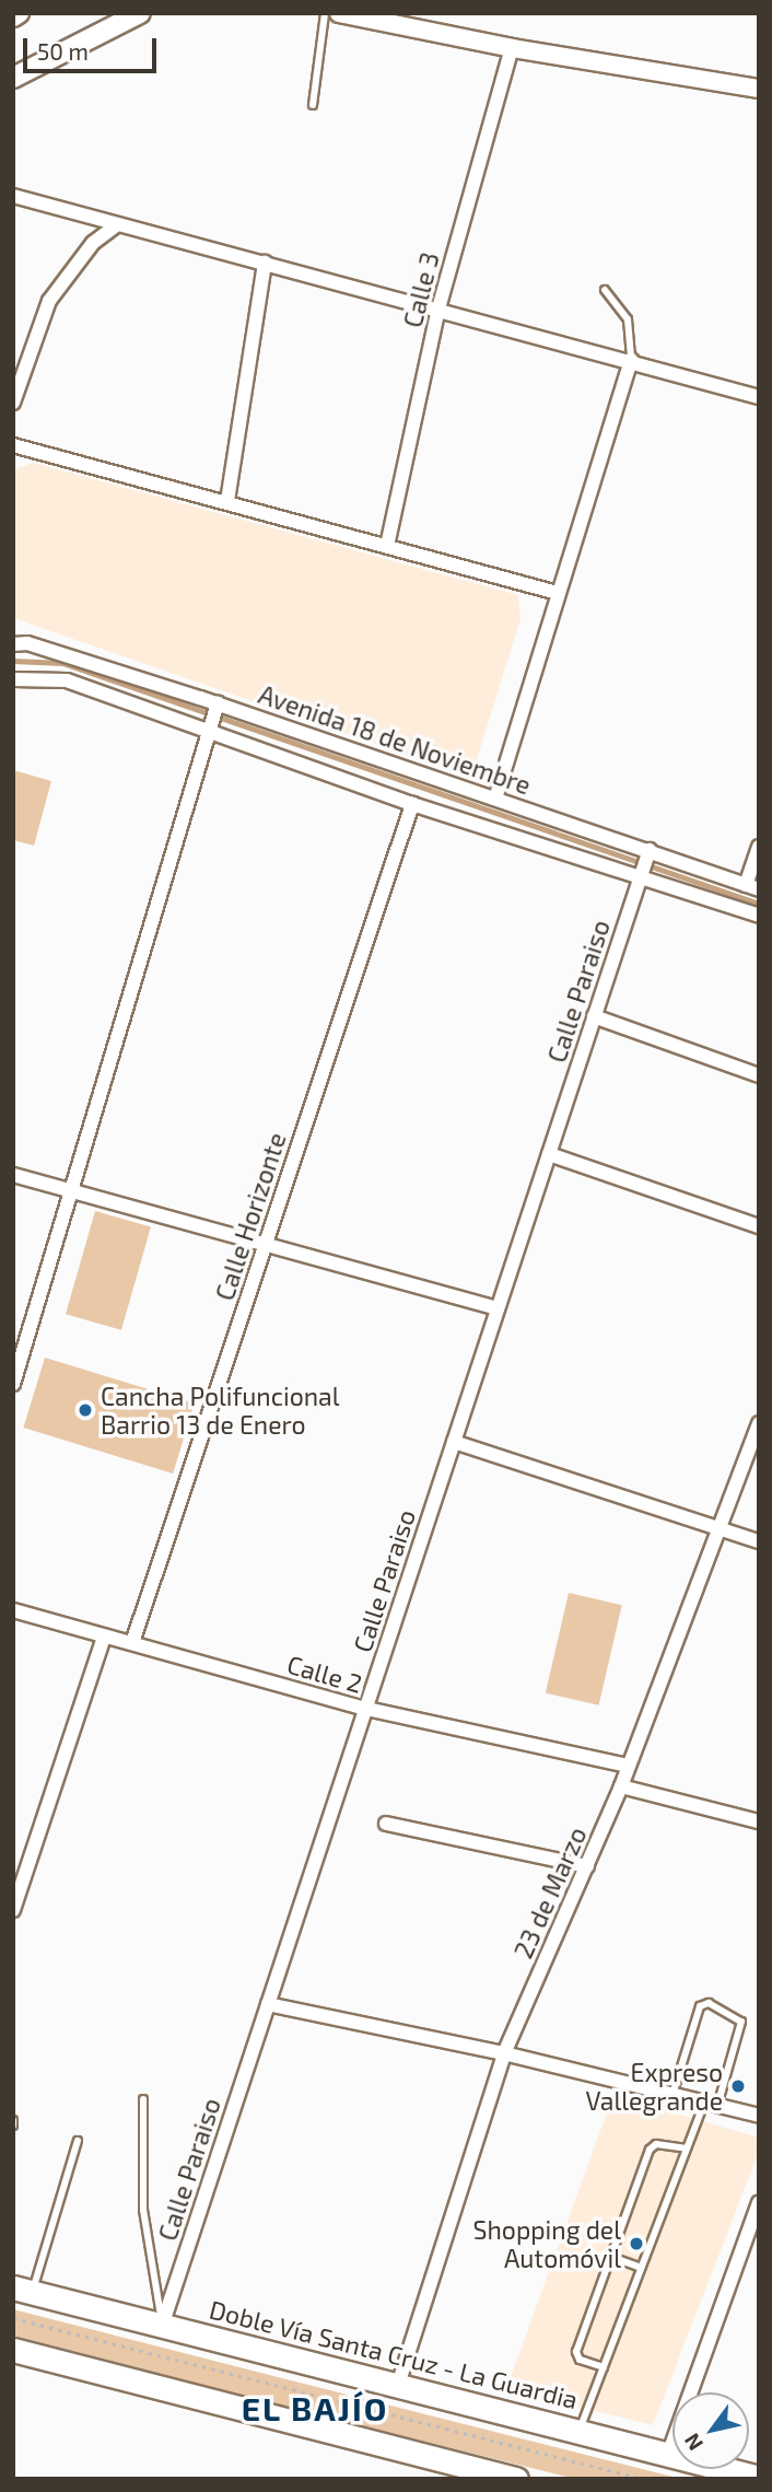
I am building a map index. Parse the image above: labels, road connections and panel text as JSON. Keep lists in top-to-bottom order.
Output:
{
  "streets": {
    "highway": ["Doble Vía Santa Cruz - La Guardia"],
    "street": [
      "Calle 3",
      "Avenida 18 de Noviembre",
      "Calle Paraiso",
      "Calle Horizonte",
      "Calle 2",
      "23 de Marzo"
    ]
  },
  "crossings": [
    ["Avenida 18 de Noviembre", "Calle Paraiso"],
    ["Avenida 18 de Noviembre", "Calle Horizonte"],
    ["Calle Paraiso", "Calle 2"],
    ["Calle Paraiso", "Doble Vía Santa Cruz - La Guardia"],
    ["Calle Horizonte", "Calle 2"],
    ["Calle 2", "23 de Marzo"],
    ["23 de Marzo", "Doble Vía Santa Cruz - La Guardia"]
  ],
  "districts": ["EL BAJÍO"],
  "places": ["Cancha Polifuncional Barrio 13 de Enero", "Expreso Vallegrande", "Shopping del Automóvil"],
  "scale_bar": "50 m",
  "north": "bottom left"
}
